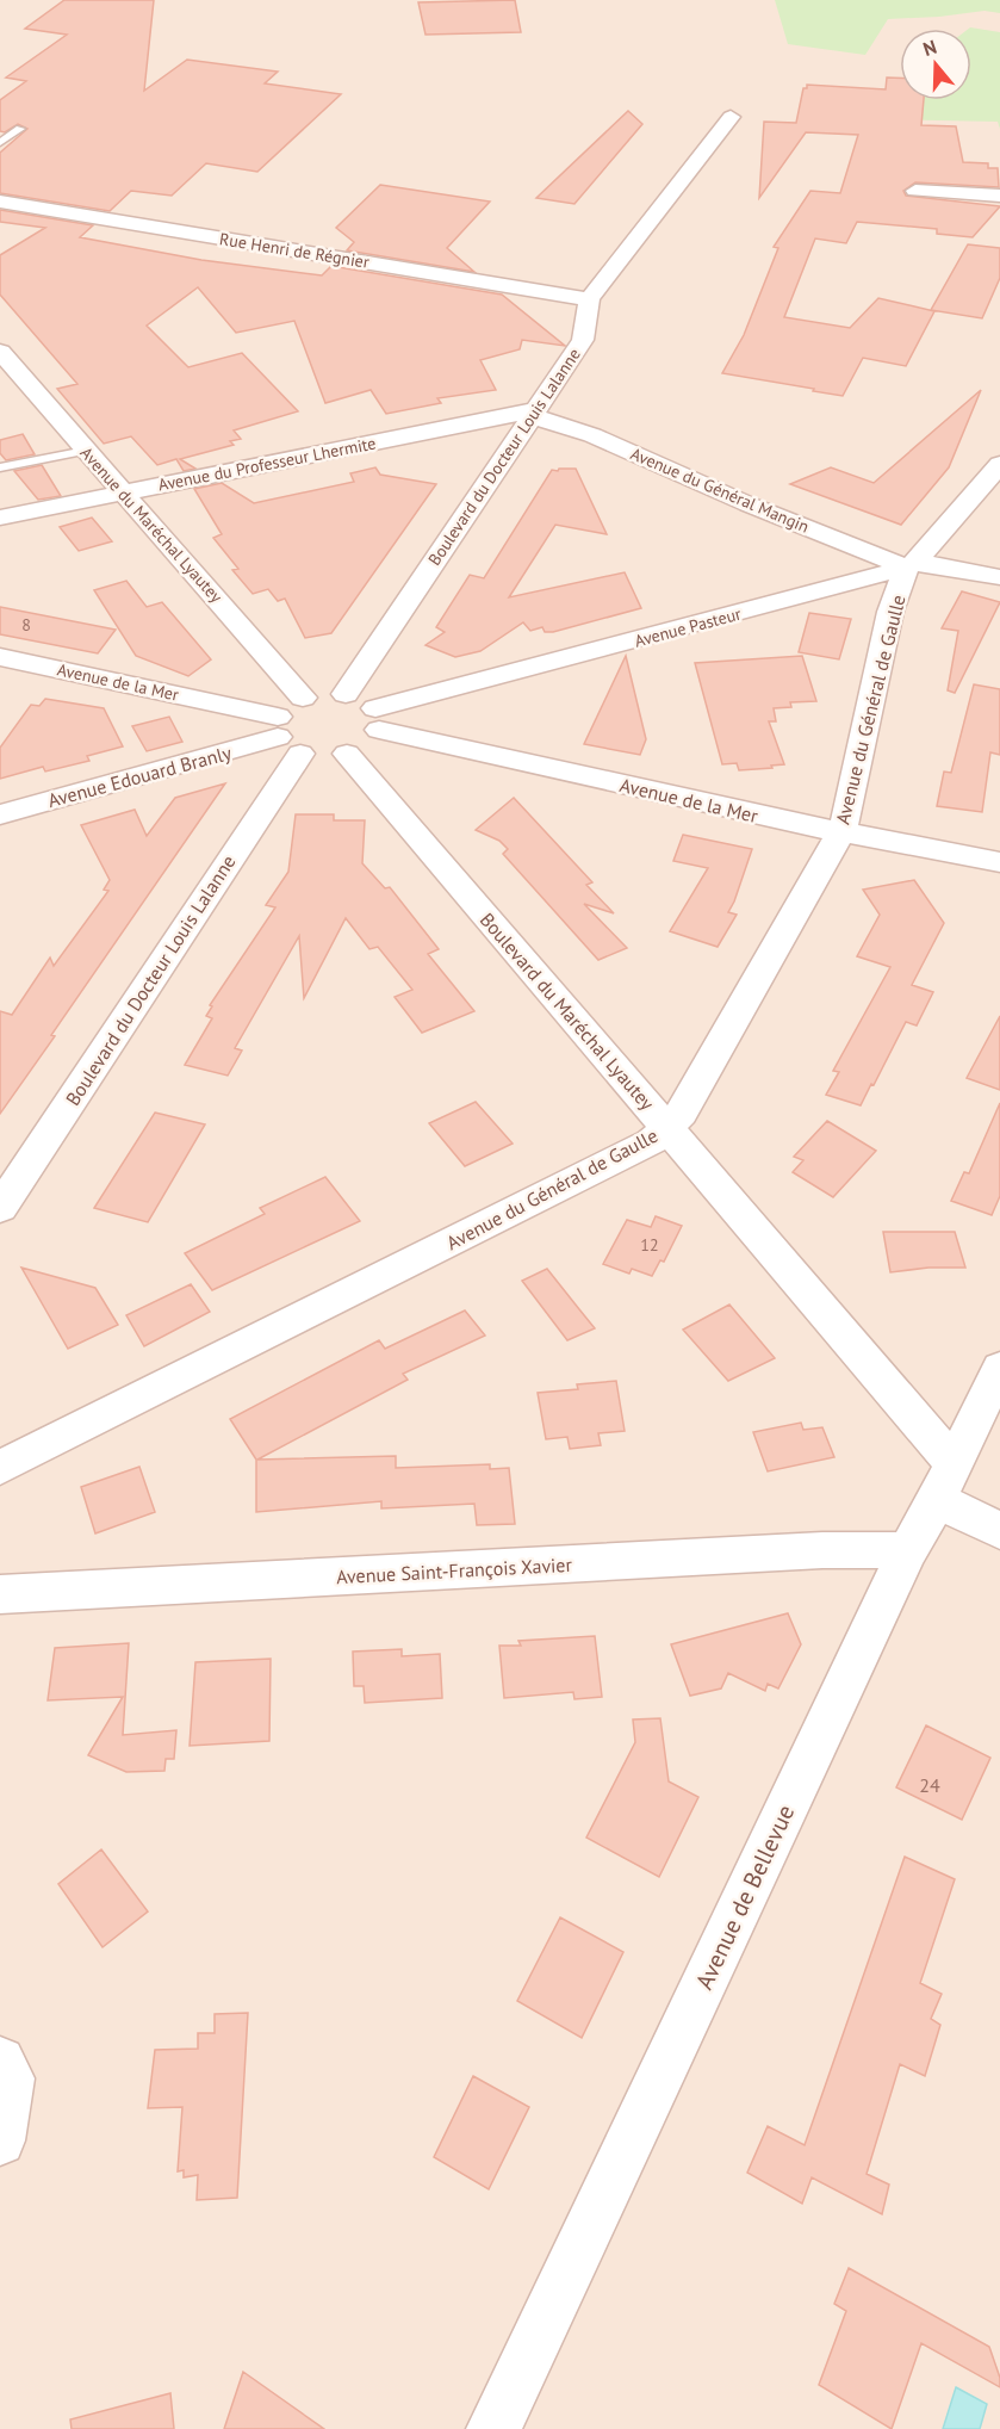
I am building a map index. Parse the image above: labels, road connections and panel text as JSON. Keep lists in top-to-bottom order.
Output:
{
  "streets": {
    "street": [
      "Rue Henri de Régnier",
      "Boulevard du Docteur Louis Lalanne",
      "Avenue du Professeur Lhermite",
      "Avenue du Général Mangin",
      "Avenue du Maréchal Lyautey",
      "Avenue Pasteur",
      "Avenue de la Mer",
      "Avenue du Général de Gaulle",
      "Avenue Edouard Branly",
      "Boulevard du Maréchal Lyautey",
      "Avenue Saint-François Xavier",
      "Avenue de Bellevue"
    ]
  },
  "crossings": [
    ["Rue Henri de Régnier", "Boulevard du Docteur Louis Lalanne"],
    ["Boulevard du Docteur Louis Lalanne", "Avenue du Professeur Lhermite"],
    ["Boulevard du Docteur Louis Lalanne", "Avenue du Général Mangin"],
    ["Boulevard du Docteur Louis Lalanne", "Avenue du Maréchal Lyautey"],
    ["Boulevard du Docteur Louis Lalanne", "Avenue Pasteur"],
    ["Boulevard du Docteur Louis Lalanne", "Avenue de la Mer"],
    ["Boulevard du Docteur Louis Lalanne", "Avenue Edouard Branly"],
    ["Boulevard du Docteur Louis Lalanne", "Boulevard du Maréchal Lyautey"],
    ["Avenue du Professeur Lhermite", "Avenue du Général Mangin"],
    ["Avenue du Professeur Lhermite", "Avenue du Maréchal Lyautey"],
    ["Avenue du Général Mangin", "Avenue Pasteur"],
    ["Avenue du Général Mangin", "Avenue du Général de Gaulle"],
    ["Avenue du Maréchal Lyautey", "Avenue Pasteur"],
    ["Avenue du Maréchal Lyautey", "Avenue de la Mer"],
    ["Avenue du Maréchal Lyautey", "Avenue Edouard Branly"],
    ["Avenue du Maréchal Lyautey", "Boulevard du Maréchal Lyautey"],
    ["Avenue Pasteur", "Avenue de la Mer"],
    ["Avenue Pasteur", "Avenue du Général de Gaulle"],
    ["Avenue Pasteur", "Avenue Edouard Branly"],
    ["Avenue Pasteur", "Boulevard du Maréchal Lyautey"],
    ["Avenue de la Mer", "Avenue du Général de Gaulle"],
    ["Avenue de la Mer", "Avenue Edouard Branly"],
    ["Avenue de la Mer", "Boulevard du Maréchal Lyautey"],
    ["Avenue du Général de Gaulle", "Boulevard du Maréchal Lyautey"],
    ["Avenue Edouard Branly", "Boulevard du Maréchal Lyautey"],
    ["Boulevard du Maréchal Lyautey", "Avenue de Bellevue"],
    ["Avenue Saint-François Xavier", "Avenue de Bellevue"]
  ],
  "house_numbers": ["8", "12", "24"],
  "north": "top"
}
